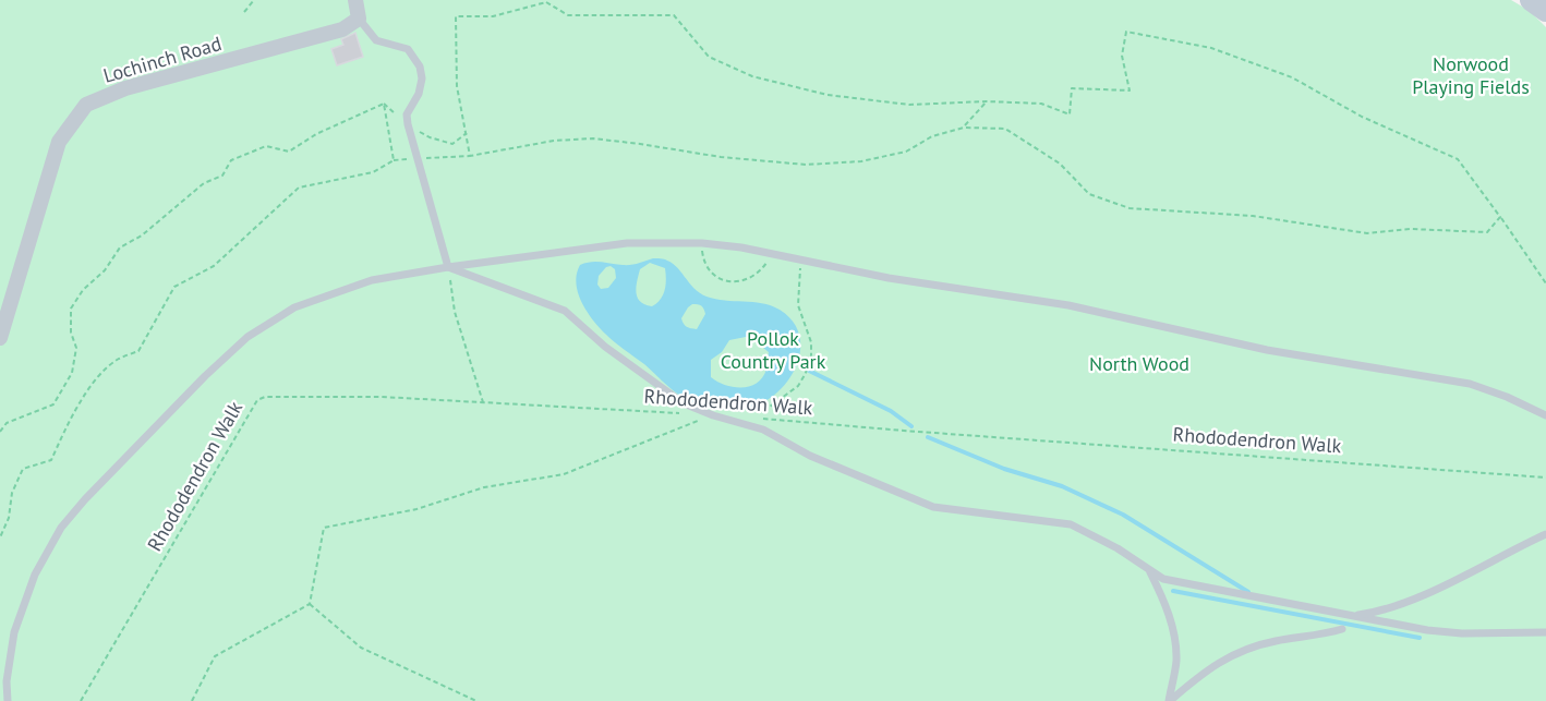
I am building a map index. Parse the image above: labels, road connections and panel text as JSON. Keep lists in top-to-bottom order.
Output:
{
  "streets": {
    "street": ["Lochinch Road"],
    "path": ["Rhododendron Walk"]
  },
  "parks": ["Norwood Playing Fields", "Pollok Country Park", "North Wood"]
}
